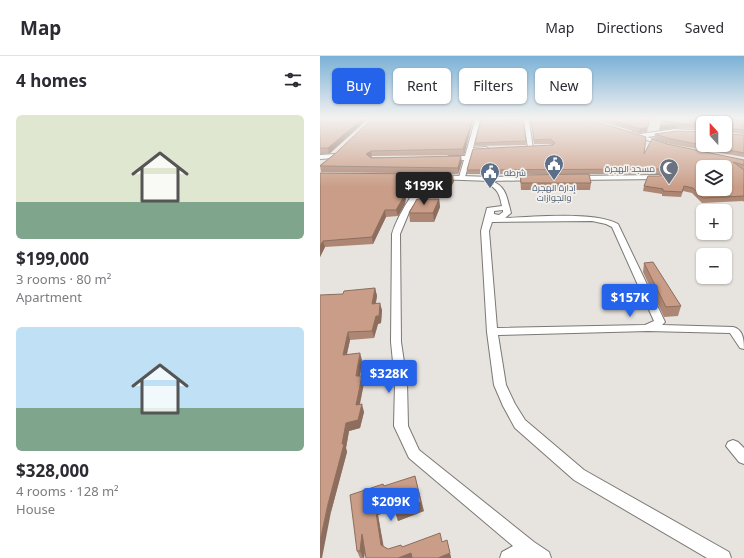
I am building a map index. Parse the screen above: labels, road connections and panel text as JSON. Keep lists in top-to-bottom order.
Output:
{
  "places": {
    "public building": ["إدارة الهجرة والجوازات", "شرطه"],
    "mosque": ["مسجد الهجرة"]
  },
  "north": "top",
  "page": {
    "header": "Map",
    "nav": ["Map", "Directions", "Saved"],
    "heading": "4 homes",
    "chip": [
      "Buy",
      "Rent",
      "Filters",
      "New"
    ],
    "list": [
      {
        "name": "$199,000",
        "note": "3 rooms · 80 m² · Apartment"
      },
      {
        "name": "$328,000",
        "note": "4 rooms · 128 m² · House"
      }
    ],
    "map_buttons": ["+", "−"],
    "price": [
      "$199K",
      "$157K",
      "$328K",
      "$209K"
    ]
  }
}
